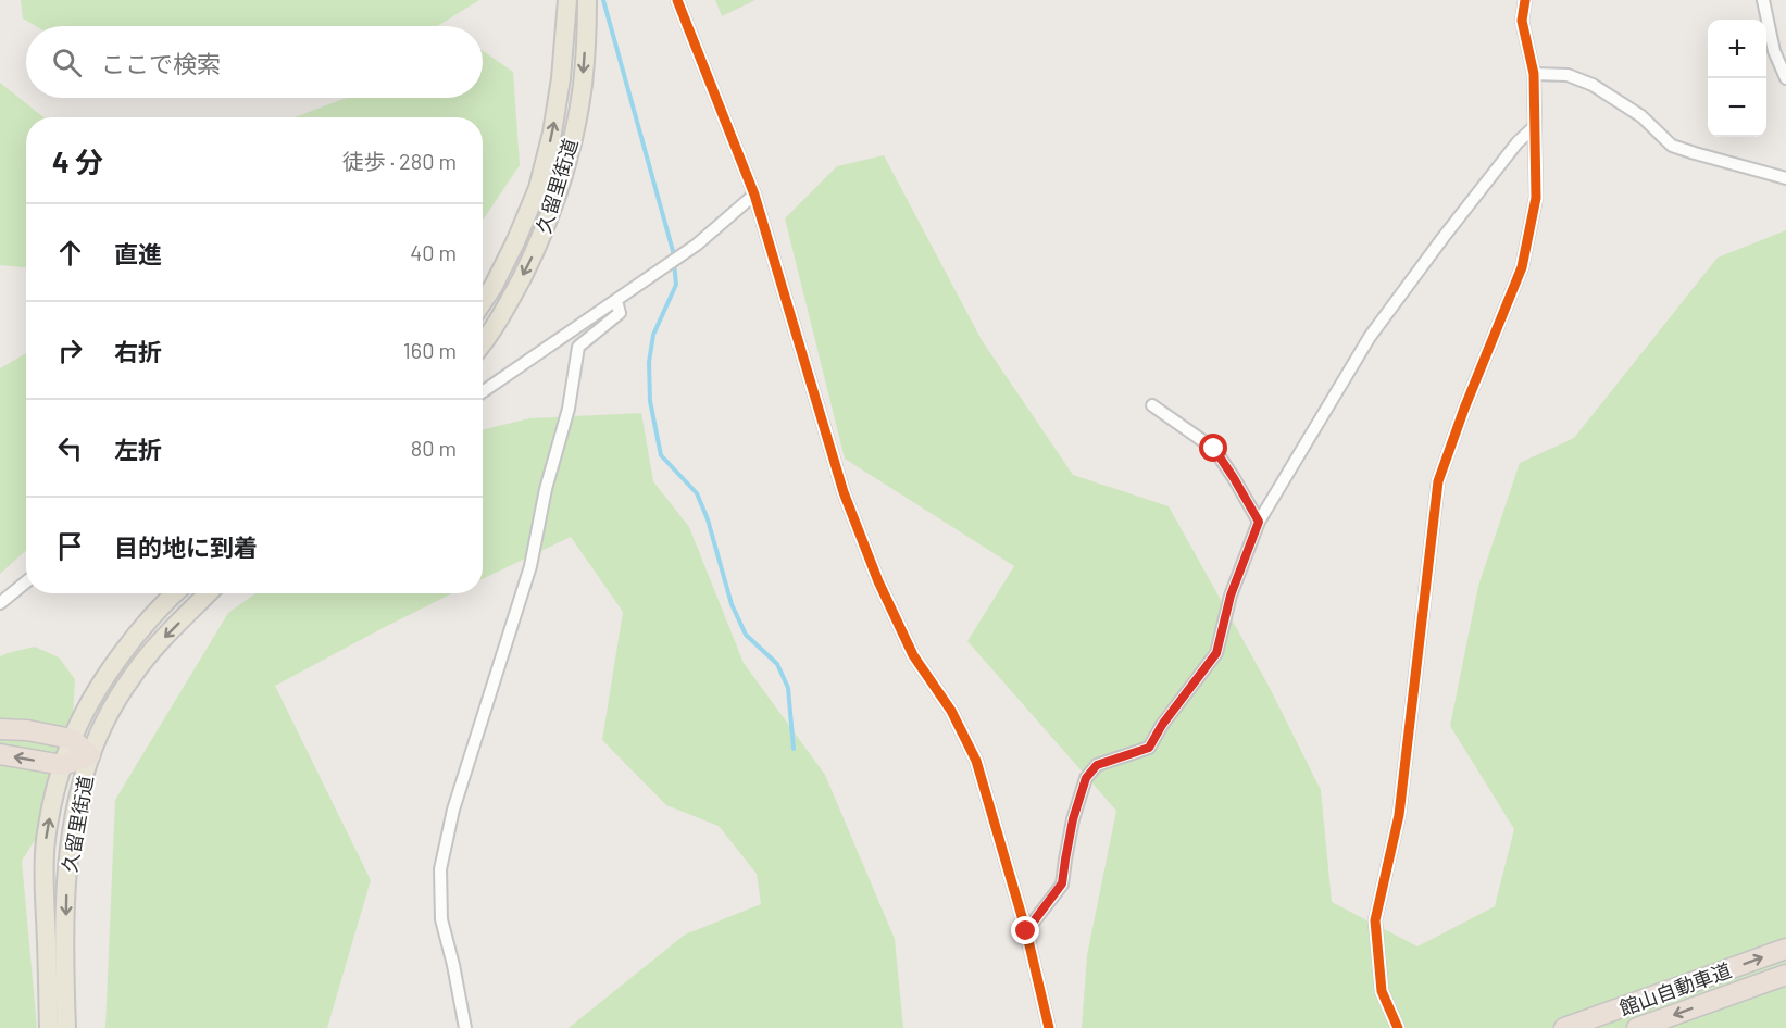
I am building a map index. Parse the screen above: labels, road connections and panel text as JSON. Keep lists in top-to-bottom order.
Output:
{
  "streets": {
    "highway": ["館山自動車道"],
    "main road": ["久留里街道"]
  },
  "page": {
    "map_buttons": ["+", "−"],
    "search": "ここで検索",
    "heading": ["4 分", "徒歩 · 280 m"],
    "list": [
      ["直進", "40 m"],
      ["右折", "160 m"],
      ["左折", "80 m"],
      "目的地に到着"
    ]
  }
}
